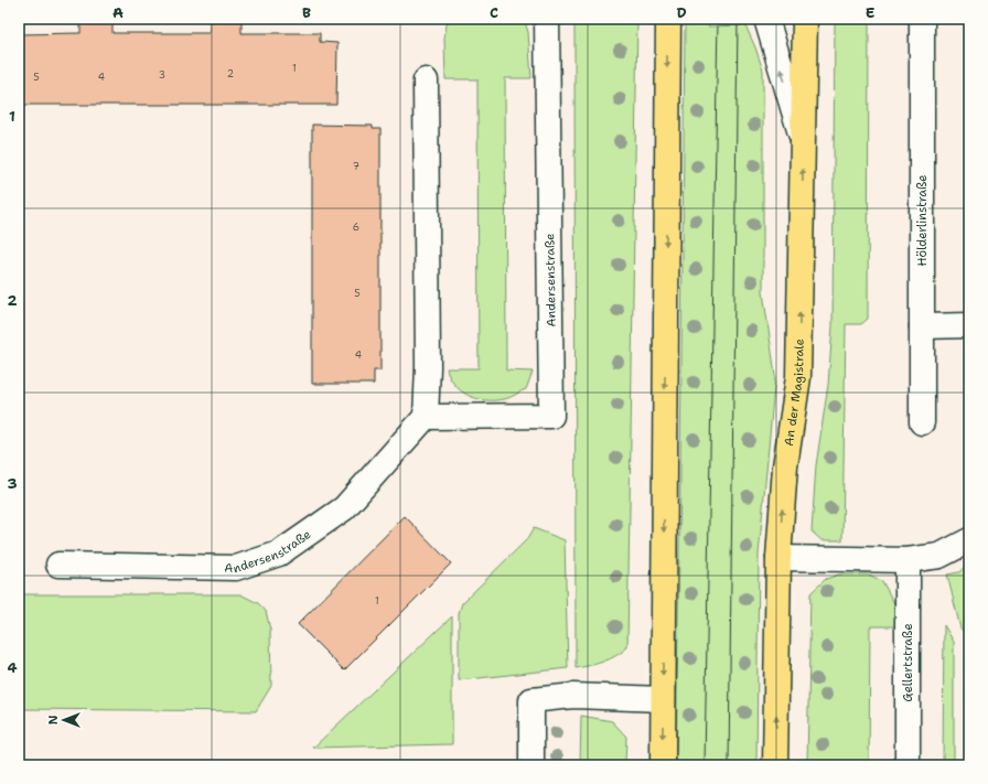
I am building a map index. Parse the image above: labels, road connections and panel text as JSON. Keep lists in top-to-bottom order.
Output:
{
  "streets": {
    "main road": ["An der Magistrale"],
    "street": ["Hölderlinstraße", "Andersenstraße", "Gellertstraße"]
  },
  "house_numbers": [
    "1",
    "2",
    "3",
    "5",
    "4",
    "7",
    "6",
    "5",
    "4",
    "1"
  ],
  "north": "left",
  "grid": {
    "columns": [
      "A",
      "B",
      "C",
      "D",
      "E"
    ],
    "rows": [
      "1",
      "2",
      "3",
      "4"
    ]
  }
}
